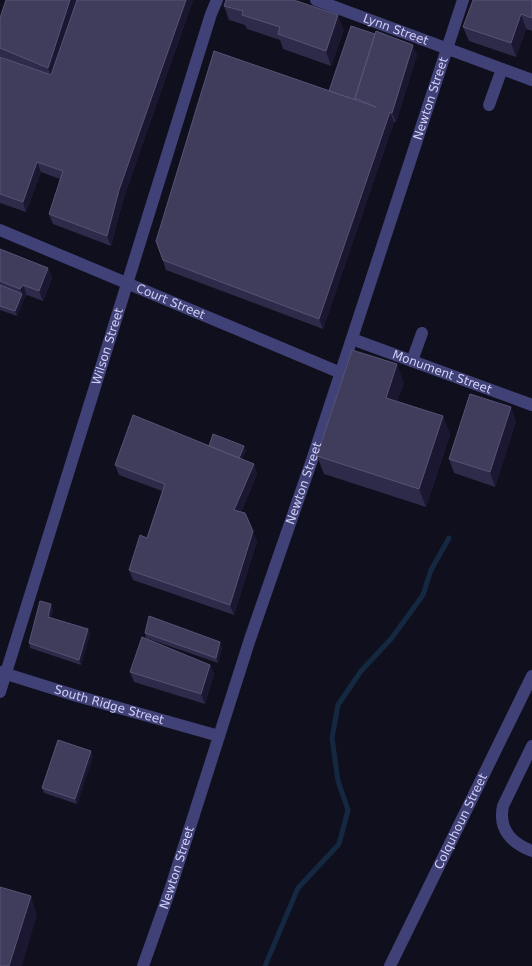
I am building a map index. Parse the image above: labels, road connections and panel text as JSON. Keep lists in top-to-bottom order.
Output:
{
  "streets": {
    "street": [
      "Lynn Street",
      "Newton Street",
      "Court Street",
      "Wilson Street",
      "Monument Street",
      "South Ridge Street",
      "Colquhoun Street"
    ]
  },
  "crossings": [
    ["Lynn Street", "Newton Street"],
    ["Newton Street", "Court Street"],
    ["Newton Street", "Monument Street"],
    ["Newton Street", "South Ridge Street"],
    ["Court Street", "Wilson Street"],
    ["Wilson Street", "South Ridge Street"]
  ]
}
